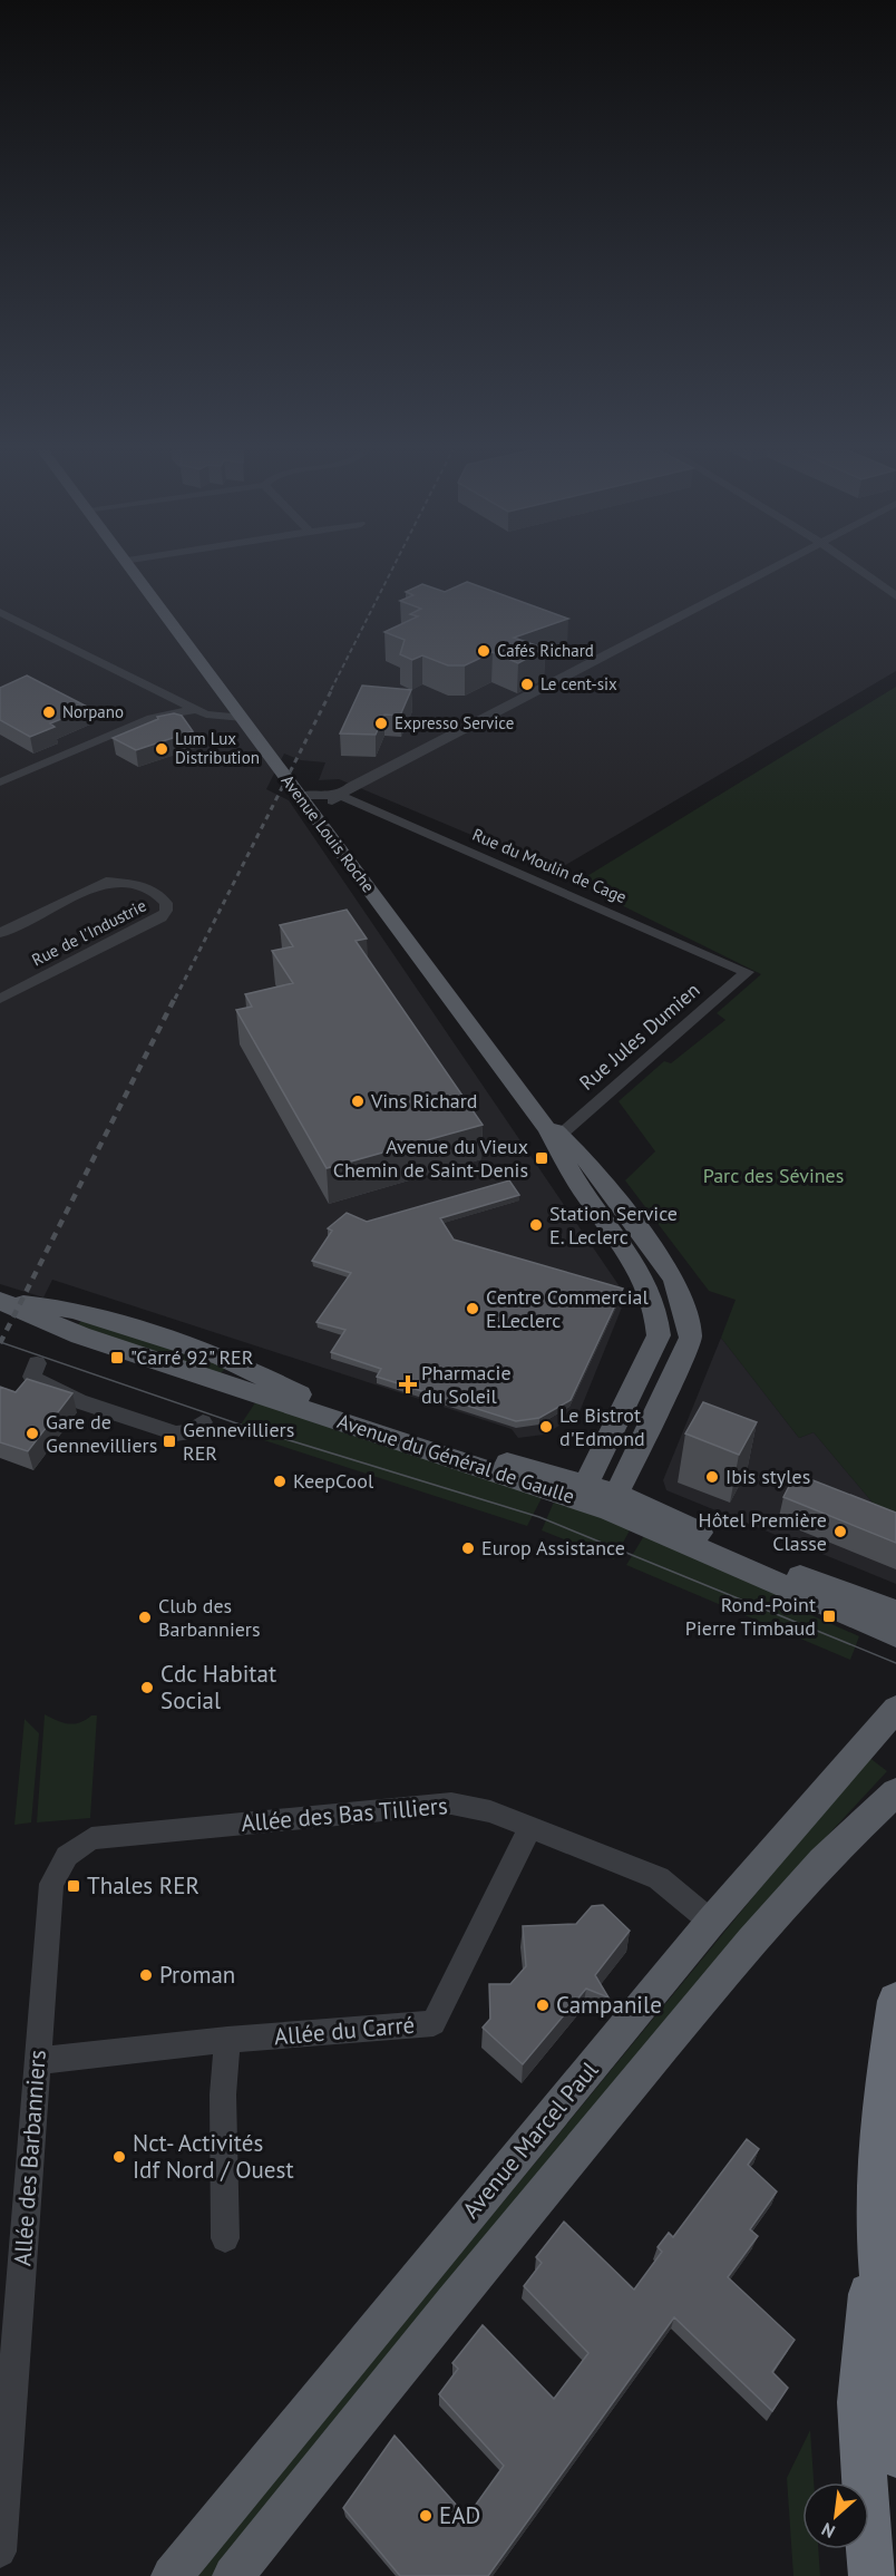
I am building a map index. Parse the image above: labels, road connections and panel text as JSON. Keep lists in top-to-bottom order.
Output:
{
  "streets": {
    "main road": ["Avenue Louis Roche", "Avenue du Général de Gaulle", "Avenue Marcel Paul"],
    "street": [
      "Rue du Moulin de Cage",
      "Rue de l'Industrie",
      "Rue Jules Dumien",
      "Allée des Bas Tilliers",
      "Allée du Carré",
      "Allée des Barbanniers"
    ]
  },
  "crossings": [
    ["Avenue Louis Roche", "Rue Jules Dumien"],
    ["Avenue Louis Roche", "Avenue du Général de Gaulle"],
    ["Rue du Moulin de Cage", "Rue Jules Dumien"],
    ["Allée des Bas Tilliers", "Allée du Carré"],
    ["Allée des Bas Tilliers", "Avenue Marcel Paul"],
    ["Allée des Bas Tilliers", "Allée des Barbanniers"],
    ["Allée du Carré", "Allée des Barbanniers"]
  ],
  "parks": ["Parc des Sévines"],
  "places": {
    "other": [
      "Cafés Richard",
      "Le cent-six",
      "Norpano",
      "Expresso Service",
      "Lum Lux Distribution",
      "Vins Richard",
      "Station Service E. Leclerc",
      "Centre Commercial E.Leclerc",
      "Le Bistrot d'Edmond",
      "Gare de Gennevilliers",
      "Ibis styles",
      "KeepCool",
      "Hôtel Première Classe",
      "Europ Assistance",
      "Club des Barbanniers",
      "Cdc Habitat Social",
      "Proman",
      "Campanile",
      "Nct- Activités Idf Nord / Ouest",
      "EAD"
    ],
    "transit": [
      "Avenue du Vieux Chemin de Saint-Denis",
      "\"Carré 92\" RER",
      "Gennevilliers RER",
      "Rond-Point Pierre Timbaud",
      "Thales RER"
    ],
    "health": ["Pharmacie du Soleil"]
  },
  "north": "bottom left"
}
